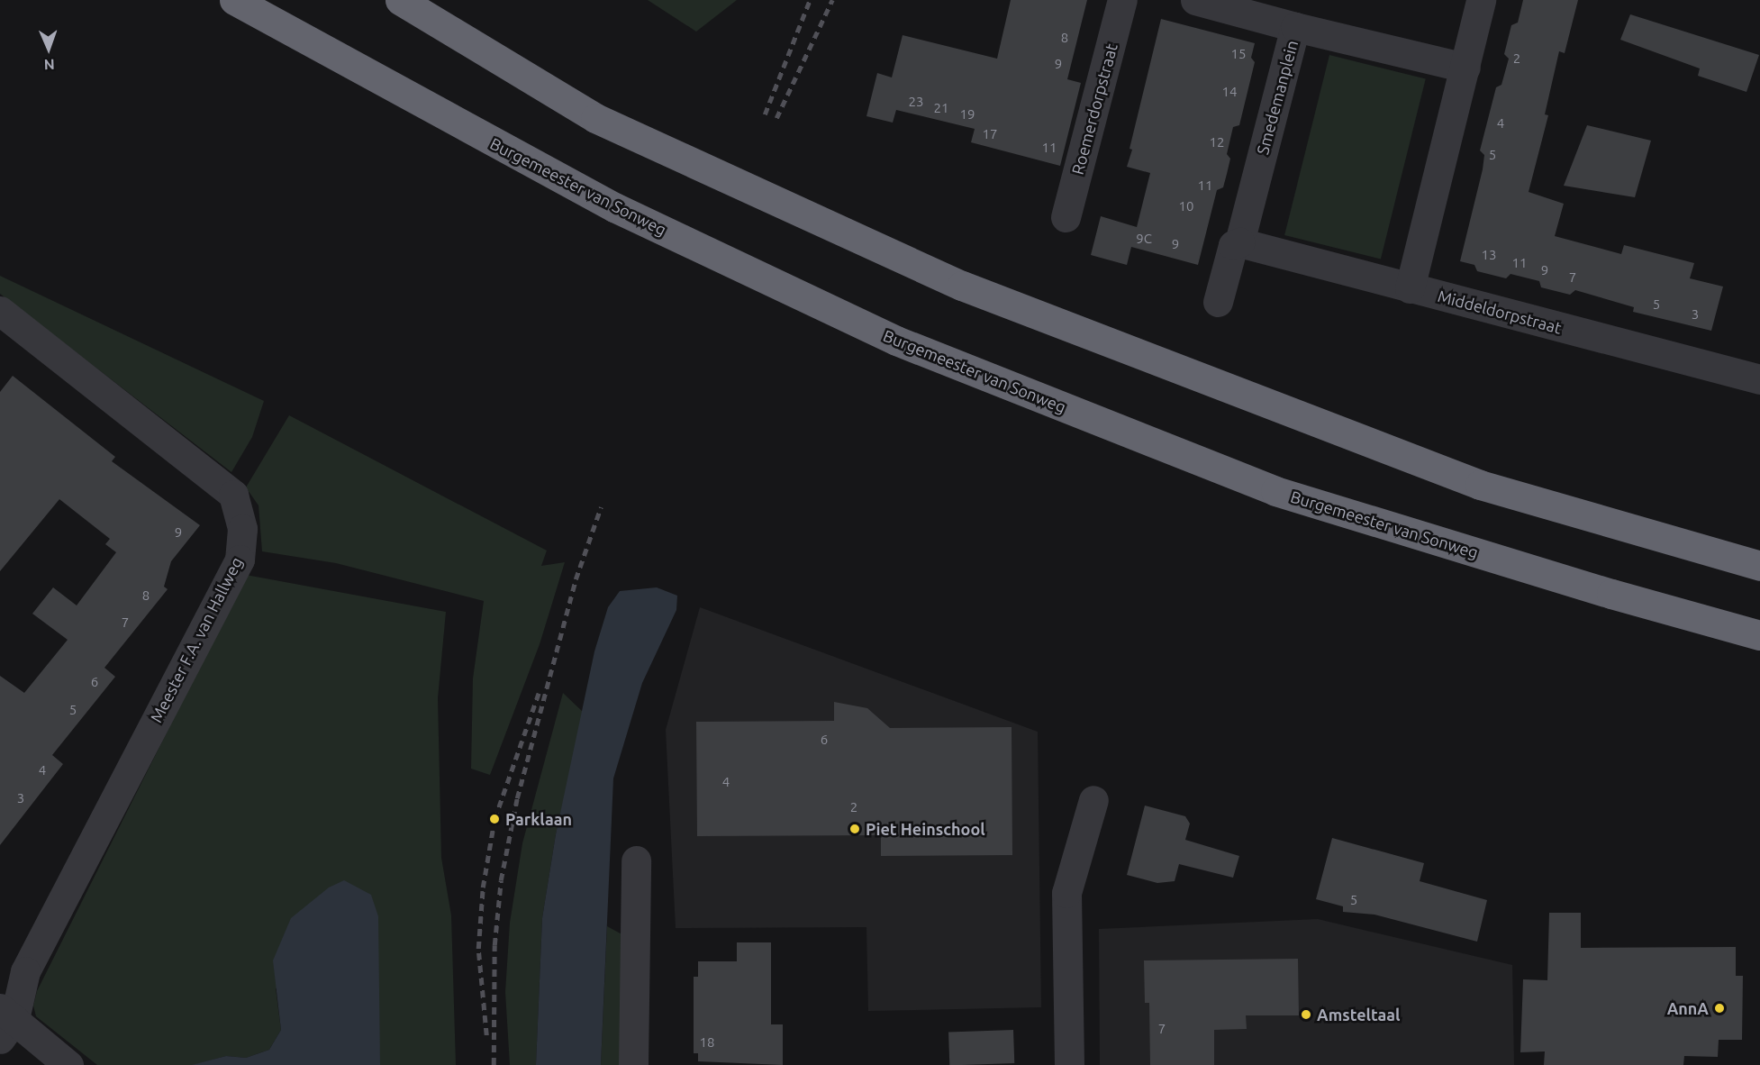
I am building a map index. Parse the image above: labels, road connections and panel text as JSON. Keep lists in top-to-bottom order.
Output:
{
  "streets": {
    "highway": ["Burgemeester van Sonweg"],
    "street": [
      "Smedemanplein",
      "Roemerdorpstraat",
      "Middeldorpstraat",
      "Meester F.A. van Hallweg"
    ]
  },
  "crossings": [
    ["Smedemanplein", "Middeldorpstraat"]
  ],
  "places": [
    "Parklaan",
    "Piet Heinschool",
    "AnnA",
    "Amsteltaal"
  ],
  "house_numbers": [
    "8",
    "15",
    "2",
    "9",
    "14",
    "23",
    "21",
    "19",
    "4",
    "17",
    "12",
    "11",
    "5",
    "11",
    "10",
    "9C",
    "9",
    "13",
    "11",
    "9",
    "7",
    "5",
    "3",
    "9",
    "8",
    "7",
    "6",
    "5",
    "6",
    "4",
    "4",
    "3",
    "2",
    "5",
    "7",
    "18"
  ],
  "north": "bottom"
}
